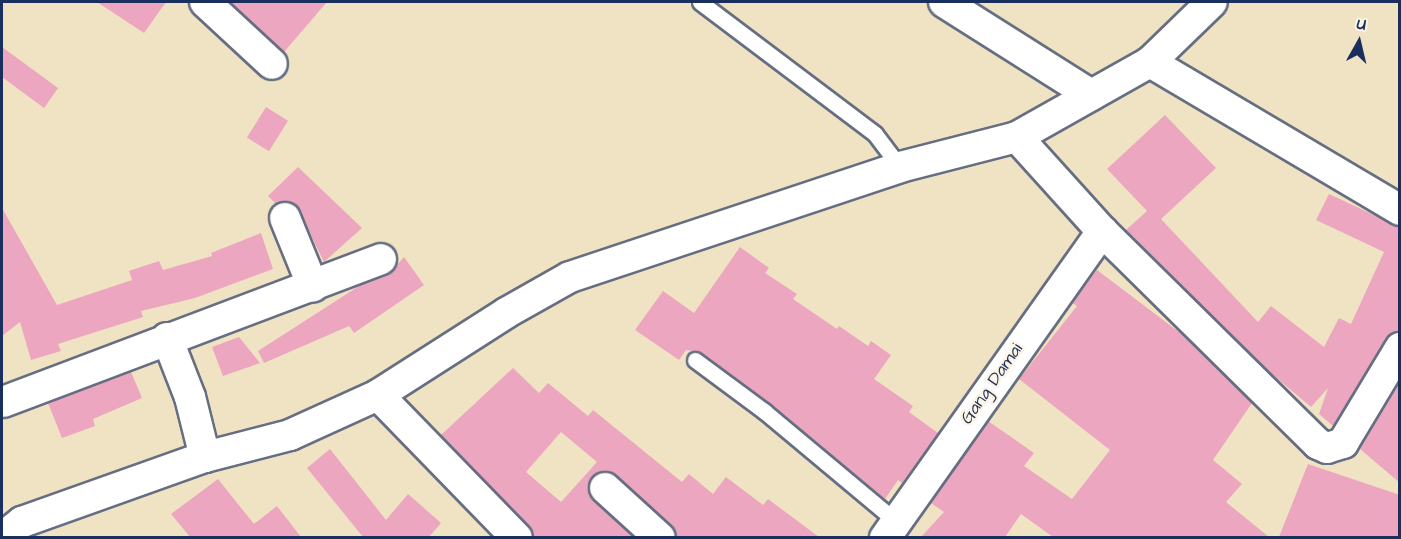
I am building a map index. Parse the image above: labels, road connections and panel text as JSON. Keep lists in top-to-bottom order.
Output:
{
  "streets": {
    "street": ["Gang Damai"]
  },
  "north": "top"
}
